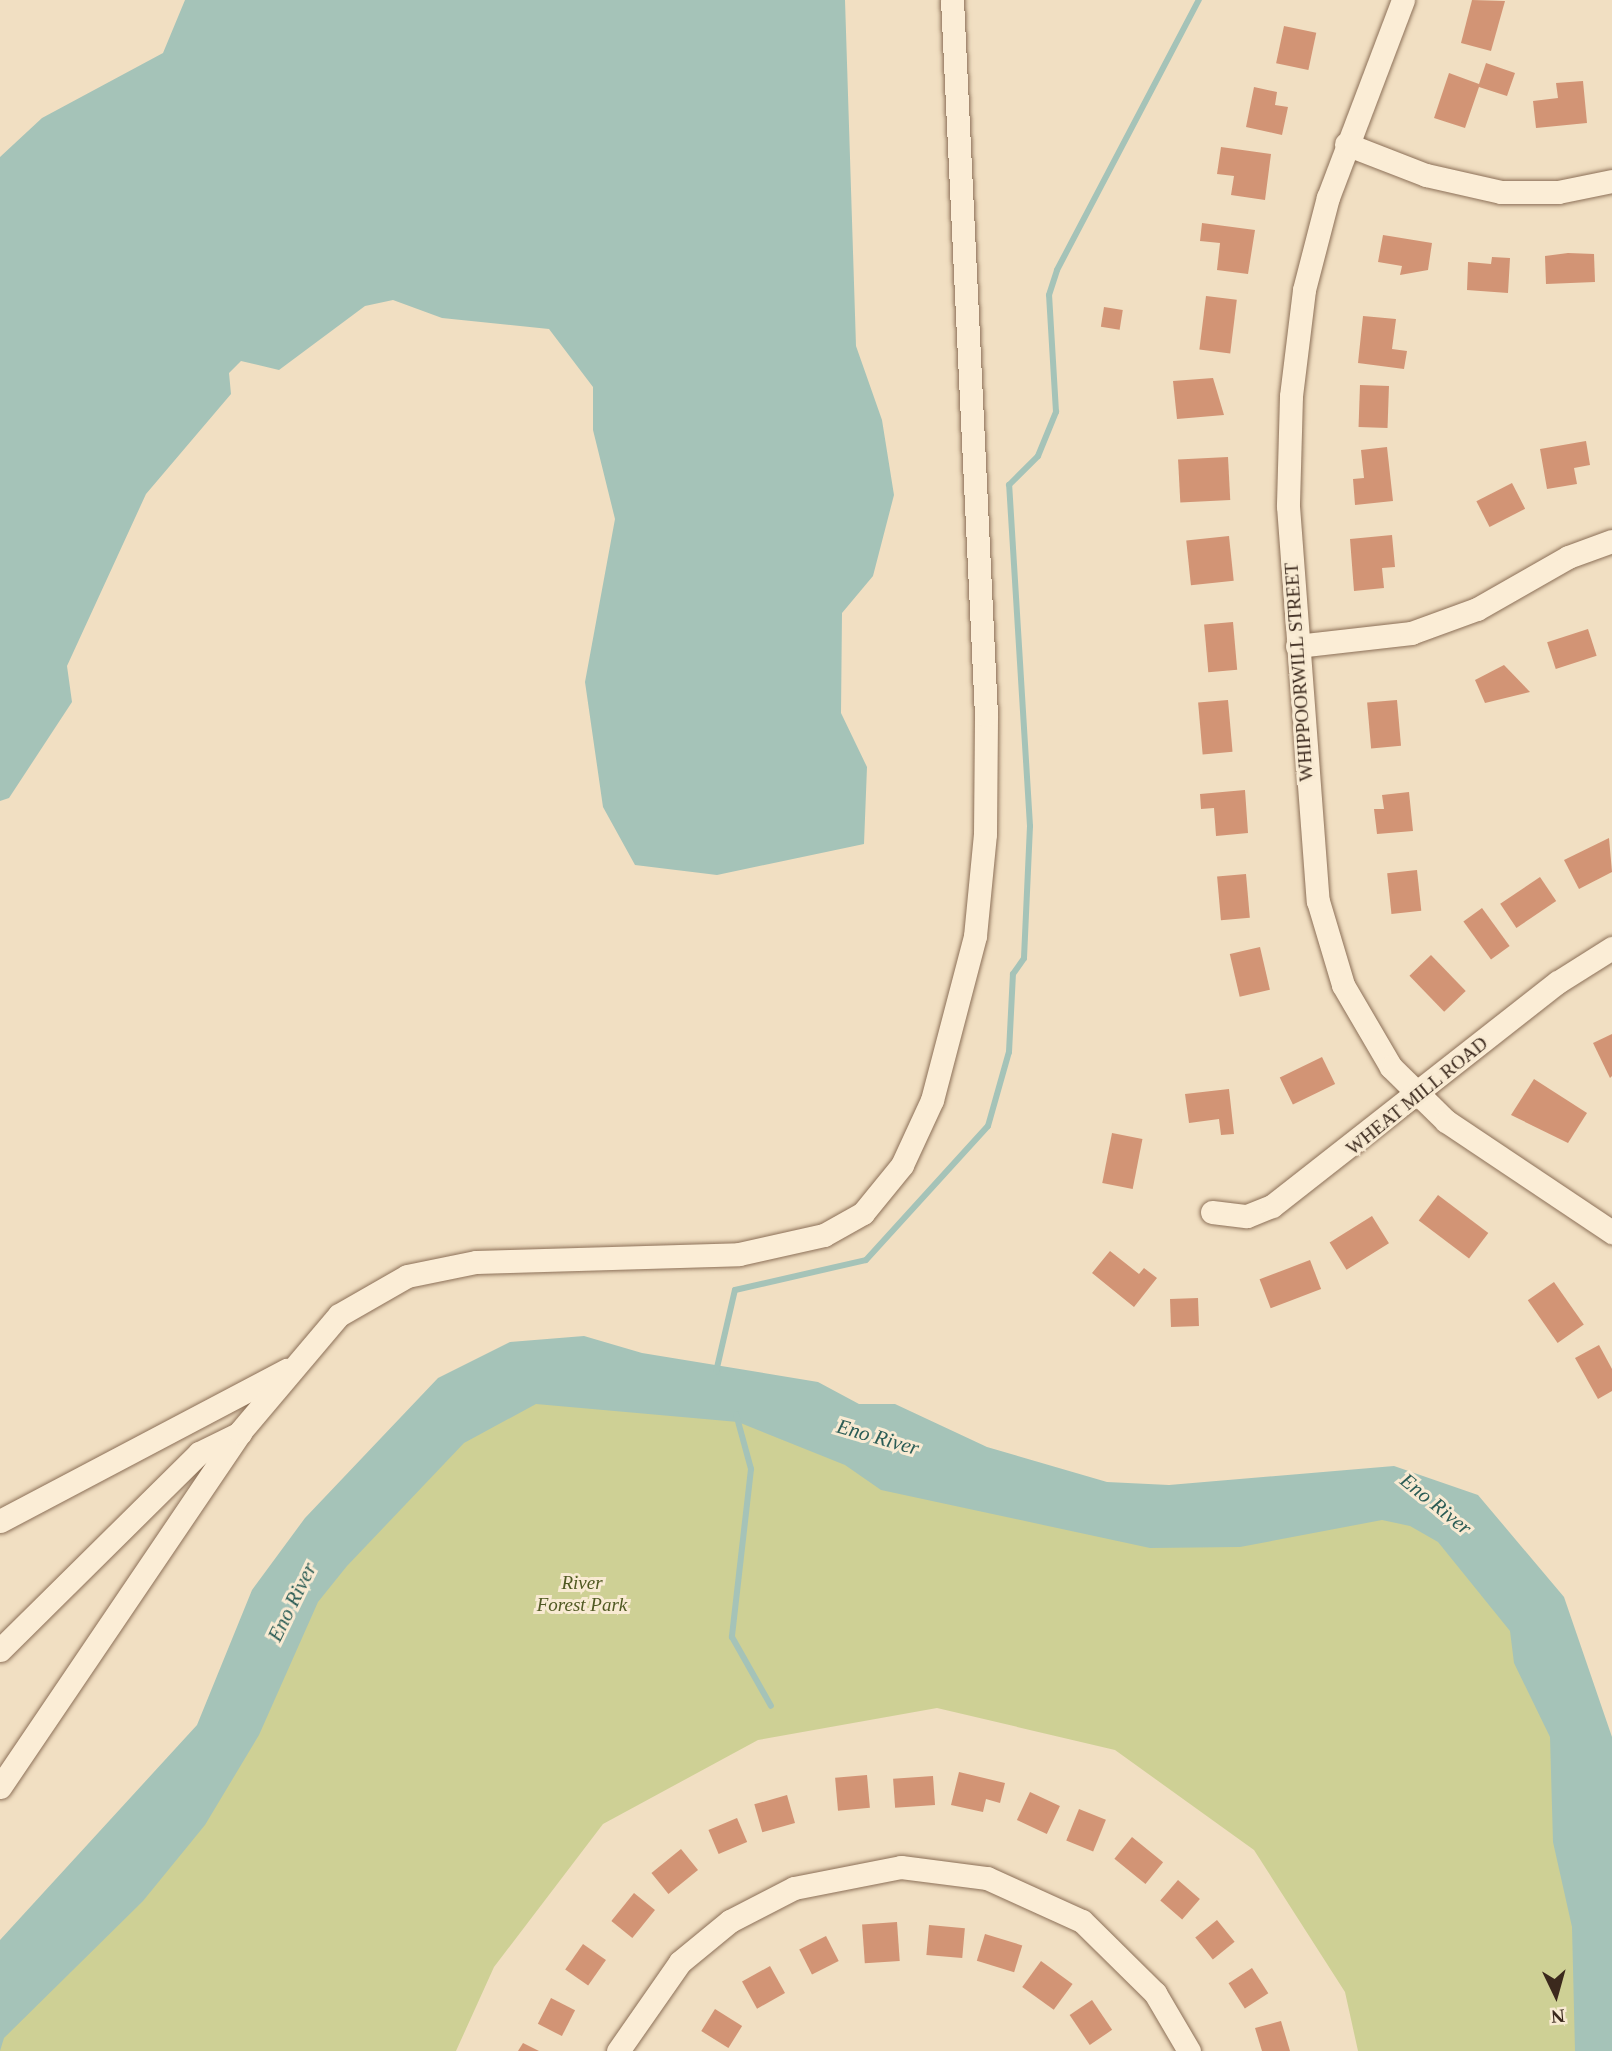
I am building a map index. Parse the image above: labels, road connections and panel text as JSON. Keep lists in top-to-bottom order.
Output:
{
  "streets": {
    "street": ["WHIPPOORWILL STREET", "WHEAT MILL ROAD"]
  },
  "crossings": [
    ["WHIPPOORWILL STREET", "WHEAT MILL ROAD"]
  ],
  "water": ["Eno River"],
  "parks": ["River Forest Park"],
  "north": "bottom"
}
